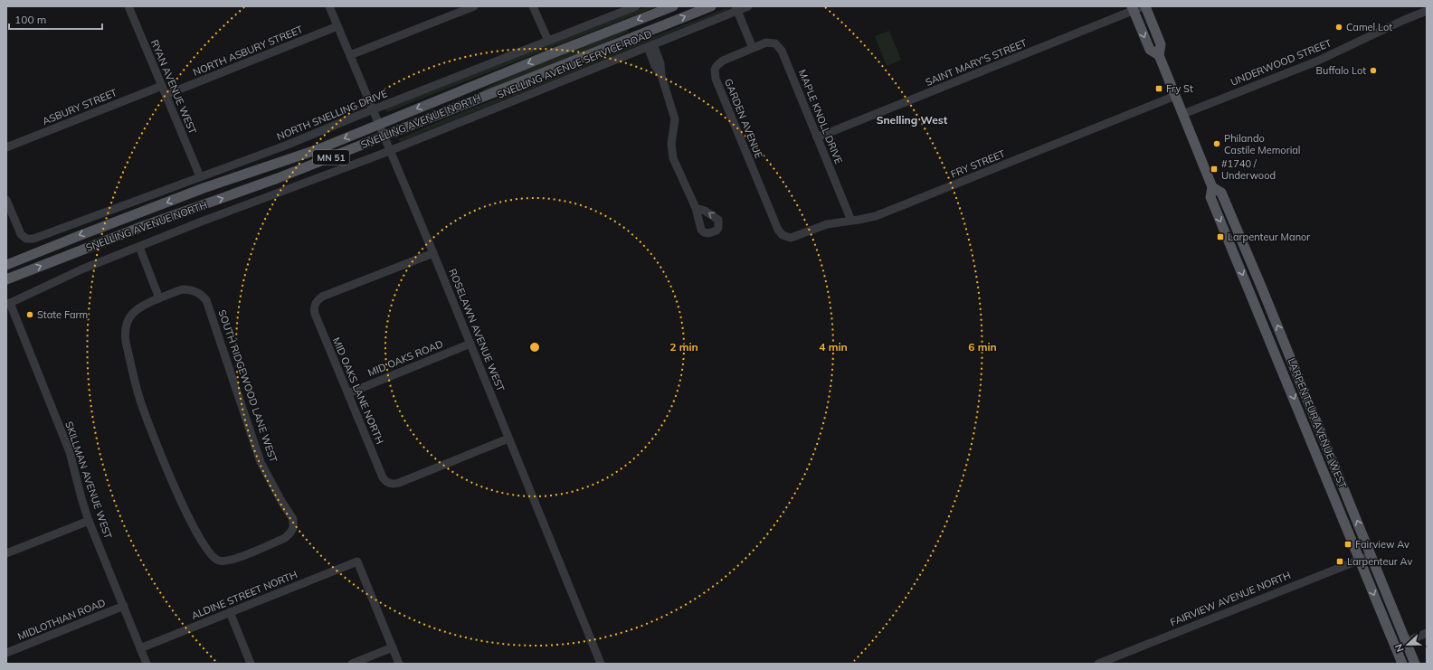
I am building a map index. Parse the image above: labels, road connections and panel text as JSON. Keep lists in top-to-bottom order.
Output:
{
  "streets": {
    "main road": ["SNELLING AVENUE NORTH", "MN 51", "LARPENTEUR AVENUE WEST"],
    "street": [
      "NORTH ASBURY STREET",
      "SAINT MARY'S STREET",
      "UNDERWOOD STREET",
      "SNELLING AVENUE SERVICE ROAD",
      "RYAN AVENUE WEST",
      "ASBURY STREET",
      "NORTH SNELLING DRIVE",
      "MAPLE KNOLL DRIVE",
      "GARDEN AVENUE",
      "FRY STREET",
      "ROSELAWN AVENUE WEST",
      "MID OAKS ROAD",
      "SOUTH RIDGEWOOD LANE WEST",
      "MID OAKS LANE NORTH",
      "SKILLMAN AVENUE WEST",
      "ALDINE STREET NORTH",
      "FAIRVIEW AVENUE NORTH",
      "MIDLOTHIAN ROAD"
    ]
  },
  "crossings": [
    ["NORTH ASBURY STREET", "RYAN AVENUE WEST"],
    ["NORTH ASBURY STREET", "ROSELAWN AVENUE WEST"],
    ["SAINT MARY'S STREET", "MAPLE KNOLL DRIVE"],
    ["SAINT MARY'S STREET", "LARPENTEUR AVENUE WEST"],
    ["UNDERWOOD STREET", "LARPENTEUR AVENUE WEST"],
    ["SNELLING AVENUE SERVICE ROAD", "ROSELAWN AVENUE WEST"],
    ["SNELLING AVENUE SERVICE ROAD", "SKILLMAN AVENUE WEST"],
    ["RYAN AVENUE WEST", "ASBURY STREET"],
    ["RYAN AVENUE WEST", "NORTH SNELLING DRIVE"],
    ["NORTH SNELLING DRIVE", "ROSELAWN AVENUE WEST"],
    ["MAPLE KNOLL DRIVE", "GARDEN AVENUE"],
    ["MAPLE KNOLL DRIVE", "FRY STREET"],
    ["GARDEN AVENUE", "FRY STREET"],
    ["SNELLING AVENUE NORTH", "ROSELAWN AVENUE WEST"],
    ["FRY STREET", "LARPENTEUR AVENUE WEST"],
    ["ROSELAWN AVENUE WEST", "MID OAKS ROAD"],
    ["ROSELAWN AVENUE WEST", "MID OAKS LANE NORTH"],
    ["MID OAKS ROAD", "MID OAKS LANE NORTH"],
    ["LARPENTEUR AVENUE WEST", "FAIRVIEW AVENUE NORTH"],
    ["SKILLMAN AVENUE WEST", "ALDINE STREET NORTH"],
    ["SKILLMAN AVENUE WEST", "MIDLOTHIAN ROAD"]
  ],
  "districts": ["Snelling West"],
  "places": {
    "other": [
      "Camel Lot",
      "Buffalo Lot",
      "Philando Castile Memorial",
      "State Farm"
    ],
    "transit": [
      "Fry St",
      "#1740 / Underwood",
      "Larpenteur Manor",
      "Fairview Av",
      "Larpenteur Av"
    ]
  },
  "scale_bar": "100 m",
  "north": "left",
  "rings": ["2 min", "4 min", "6 min"]
}
